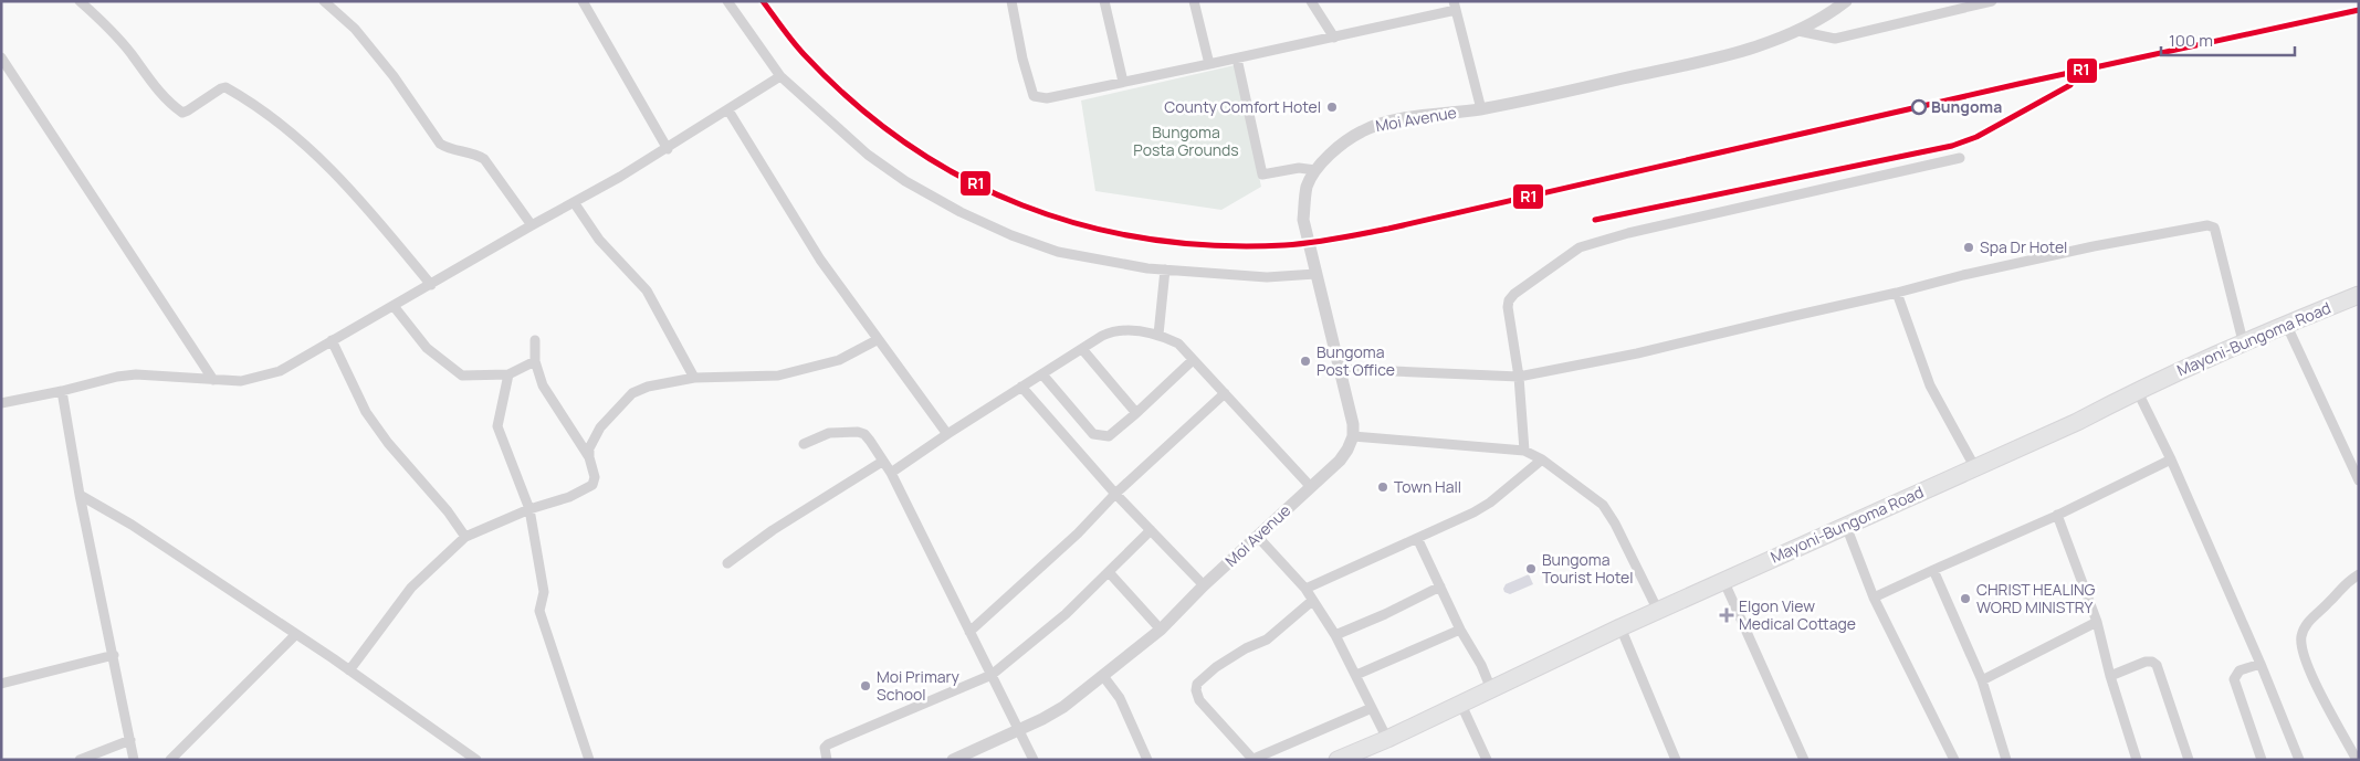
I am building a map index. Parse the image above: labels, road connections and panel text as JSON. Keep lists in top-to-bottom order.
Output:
{
  "streets": {
    "main road": ["Mayoni-Bungoma Road"],
    "street": ["Moi Avenue"]
  },
  "parks": ["Bungoma Posta Grounds"],
  "places": {
    "other": [
      "County Comfort Hotel",
      "Bungoma",
      "Spa Dr Hotel",
      "Bungoma Post Office",
      "Town Hall",
      "Bungoma Tourist Hotel",
      "CHRIST HEALING WORD MINISTRY",
      "Moi Primary School"
    ],
    "health": ["Elgon View Medical Cottage"]
  },
  "lines": ["transit line R1"],
  "scale_bar": "100 m"
}
